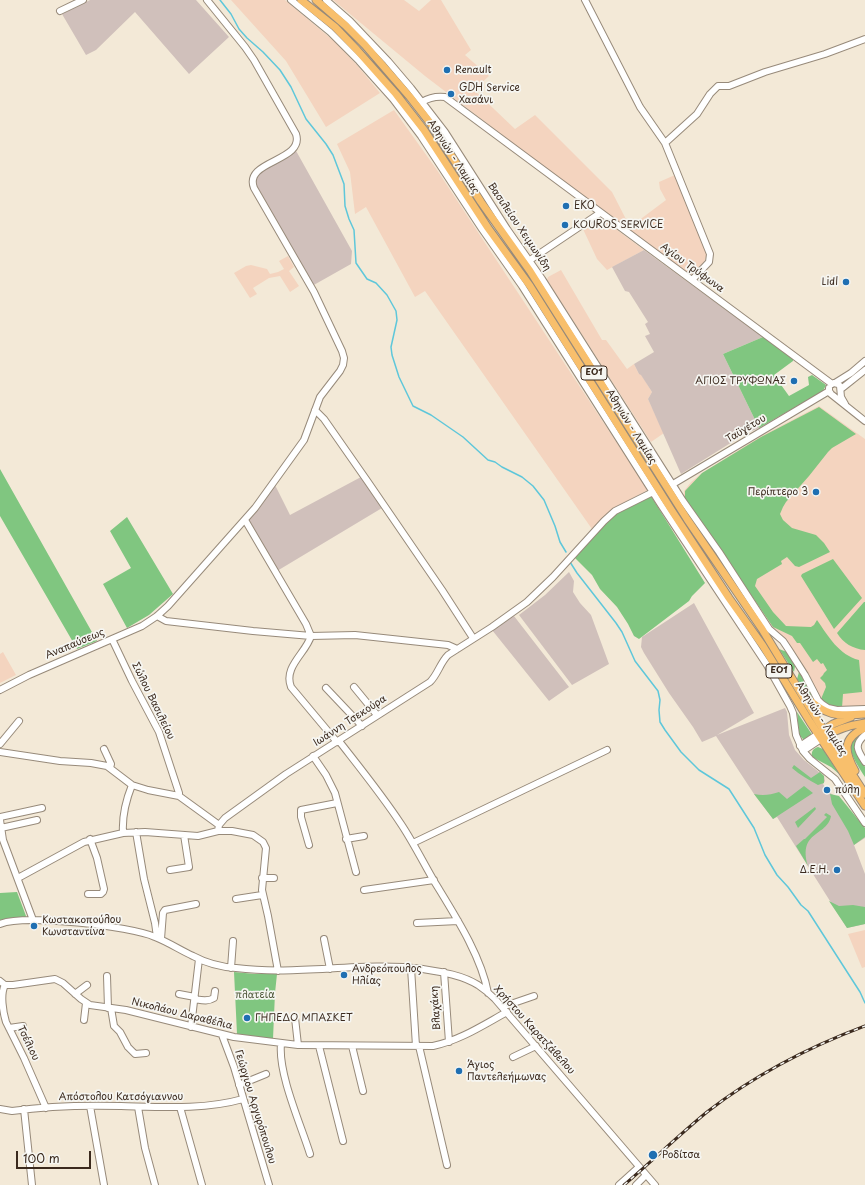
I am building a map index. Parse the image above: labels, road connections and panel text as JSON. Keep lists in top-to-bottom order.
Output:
{
  "streets": {
    "main road": ["Αθηνών - Λαμίας", "ΕΟ1"],
    "street": [
      "Βασιλείου Χειμωνίδη",
      "Αγίου Τρύφωνα",
      "Ταϋγέτου",
      "Αναπαύσεως",
      "Σώλου Βασιλείου",
      "Ιωάννη Τσεκούρα",
      "Βλαχάκη",
      "Νικολάου Δαραβέλια",
      "Χρήστου Καρατζάβελου",
      "Τσέλιου",
      "Απόστολου Κατσόγιαννου",
      "Γεώργιου Αργυρόπουλου"
    ]
  },
  "crossings": [
    ["Βασιλείου Χειμωνίδη", "Αγίου Τρύφωνα"],
    ["Βασιλείου Χειμωνίδη", "Ταϋγέτου"],
    ["Αγίου Τρύφωνα", "Ταϋγέτου"],
    ["Αναπαύσεως", "Σώλου Βασιλείου"],
    ["Βλαχάκη", "Νικολάου Δαραβέλια"],
    ["Βλαχάκη", "Χρήστου Καρατζάβελου"],
    ["Νικολάου Δαραβέλια", "Χρήστου Καρατζάβελου"],
    ["Νικολάου Δαραβέλια", "Τσέλιου"],
    ["Νικολάου Δαραβέλια", "Γεώργιου Αργυρόπουλου"],
    ["Τσέλιου", "Απόστολου Κατσόγιαννου"],
    ["Απόστολου Κατσόγιαννου", "Γεώργιου Αργυρόπουλου"]
  ],
  "parks": ["πλατεία"],
  "places": [
    "Renault",
    "GDH Service Χασάνι",
    "EKO",
    "KOUROS SERVICE",
    "Lidl",
    "ΑΓΙΟΣ ΤΡΥΦΩΝΑΣ",
    "Περίπτερο 3",
    "πύλη",
    "Δ.Ε.Η.",
    "Κωστακοπούλου Κωνσταντίνα",
    "Ανδρεόπουλος Ηλίας",
    "ΓΗΠΕΔΟ ΜΠΑΣΚΕΤ",
    "Άγιος Παντελεήμωνας",
    "Ροδίτσα"
  ],
  "scale_bar": "100 m"
}
